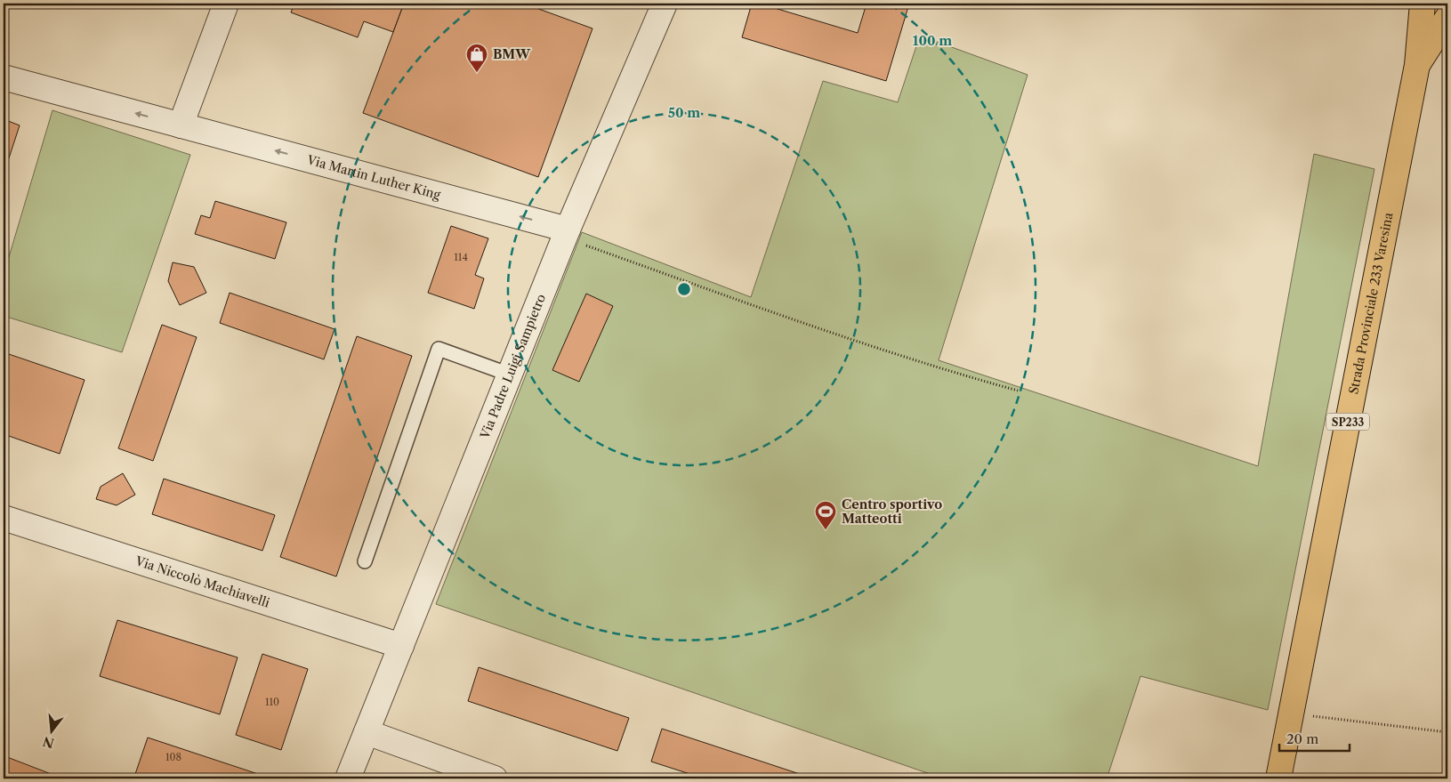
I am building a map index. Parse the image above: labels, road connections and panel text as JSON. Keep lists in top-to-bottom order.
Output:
{
  "streets": {
    "main road": ["Strada Provinciale 233 Varesina", "SP233"],
    "street": ["Via Martin Luther King", "Via Padre Luigi Sampietro", "Via Niccolò Machiavelli"]
  },
  "crossings": [
    ["Via Martin Luther King", "Via Padre Luigi Sampietro"],
    ["Via Padre Luigi Sampietro", "Via Niccolò Machiavelli"]
  ],
  "one_way": ["Via Martin Luther King"],
  "places": {
    "shop": ["BMW"],
    "sports": ["Centro sportivo Matteotti"]
  },
  "house_numbers": ["114", "110", "108"],
  "scale_bar": "20 m",
  "north": "bottom",
  "rings": ["100 m", "50 m"]
}
